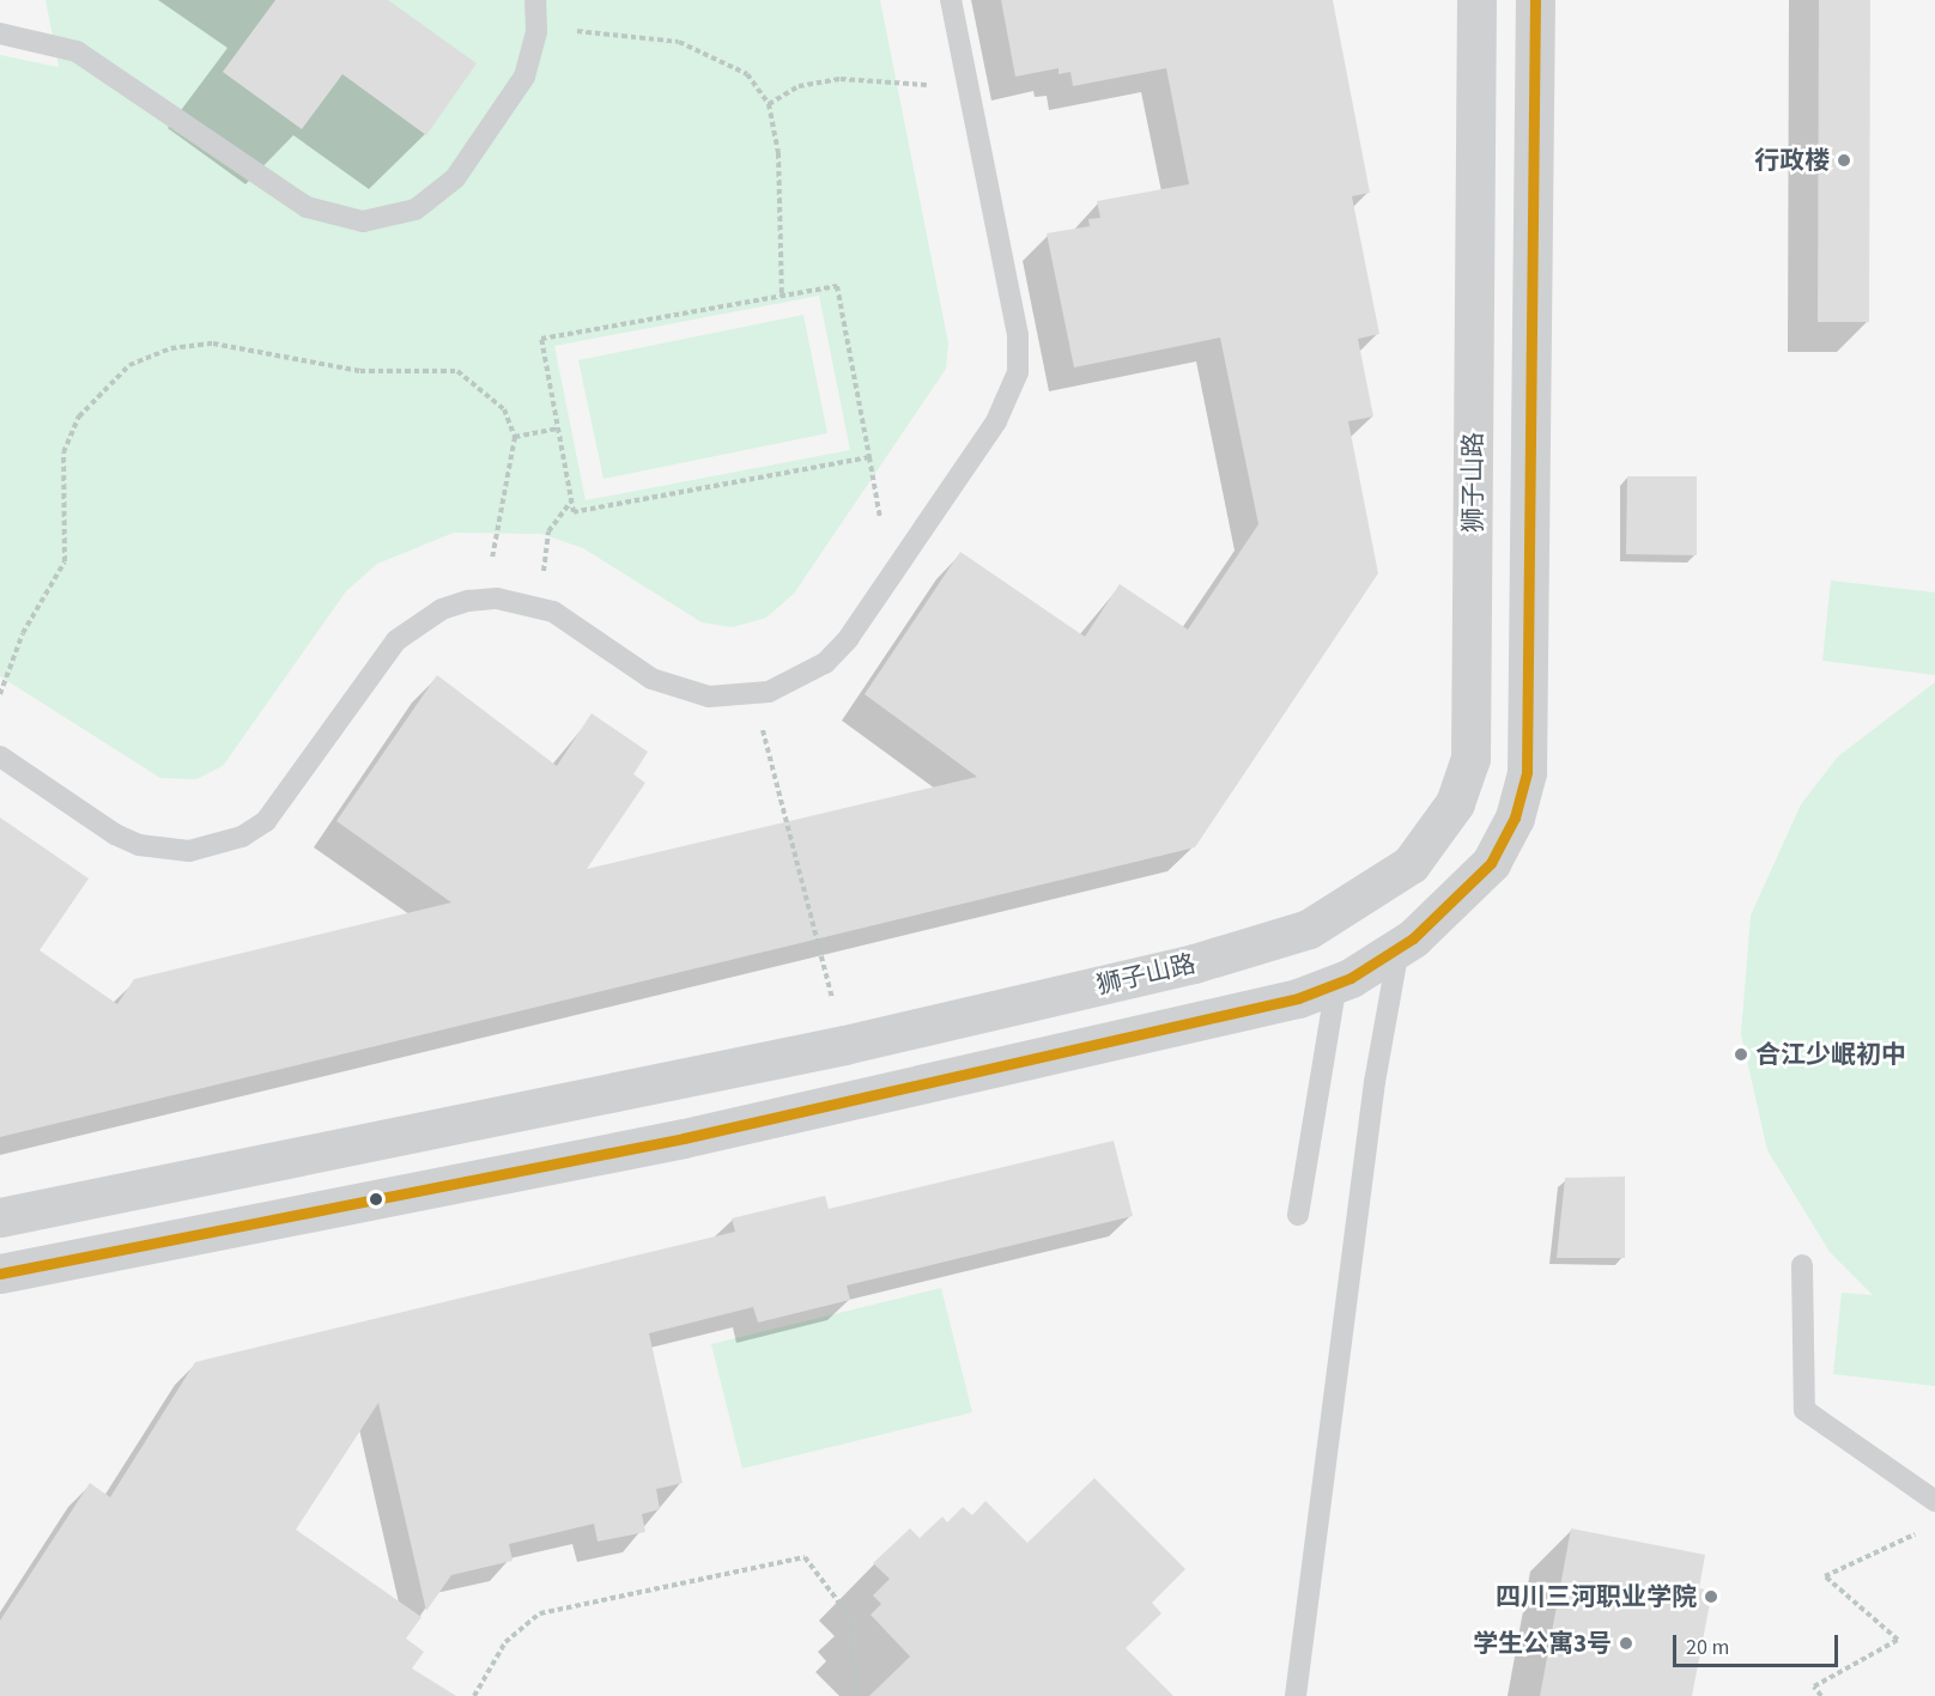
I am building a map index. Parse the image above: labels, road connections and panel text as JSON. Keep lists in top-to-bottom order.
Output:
{
  "streets": {
    "street": ["狮子山路"]
  },
  "places": [
    "行政楼",
    "合江少岷初中",
    "四川三河职业学院",
    "学生公寓3号"
  ],
  "scale_bar": "20 m"
}
